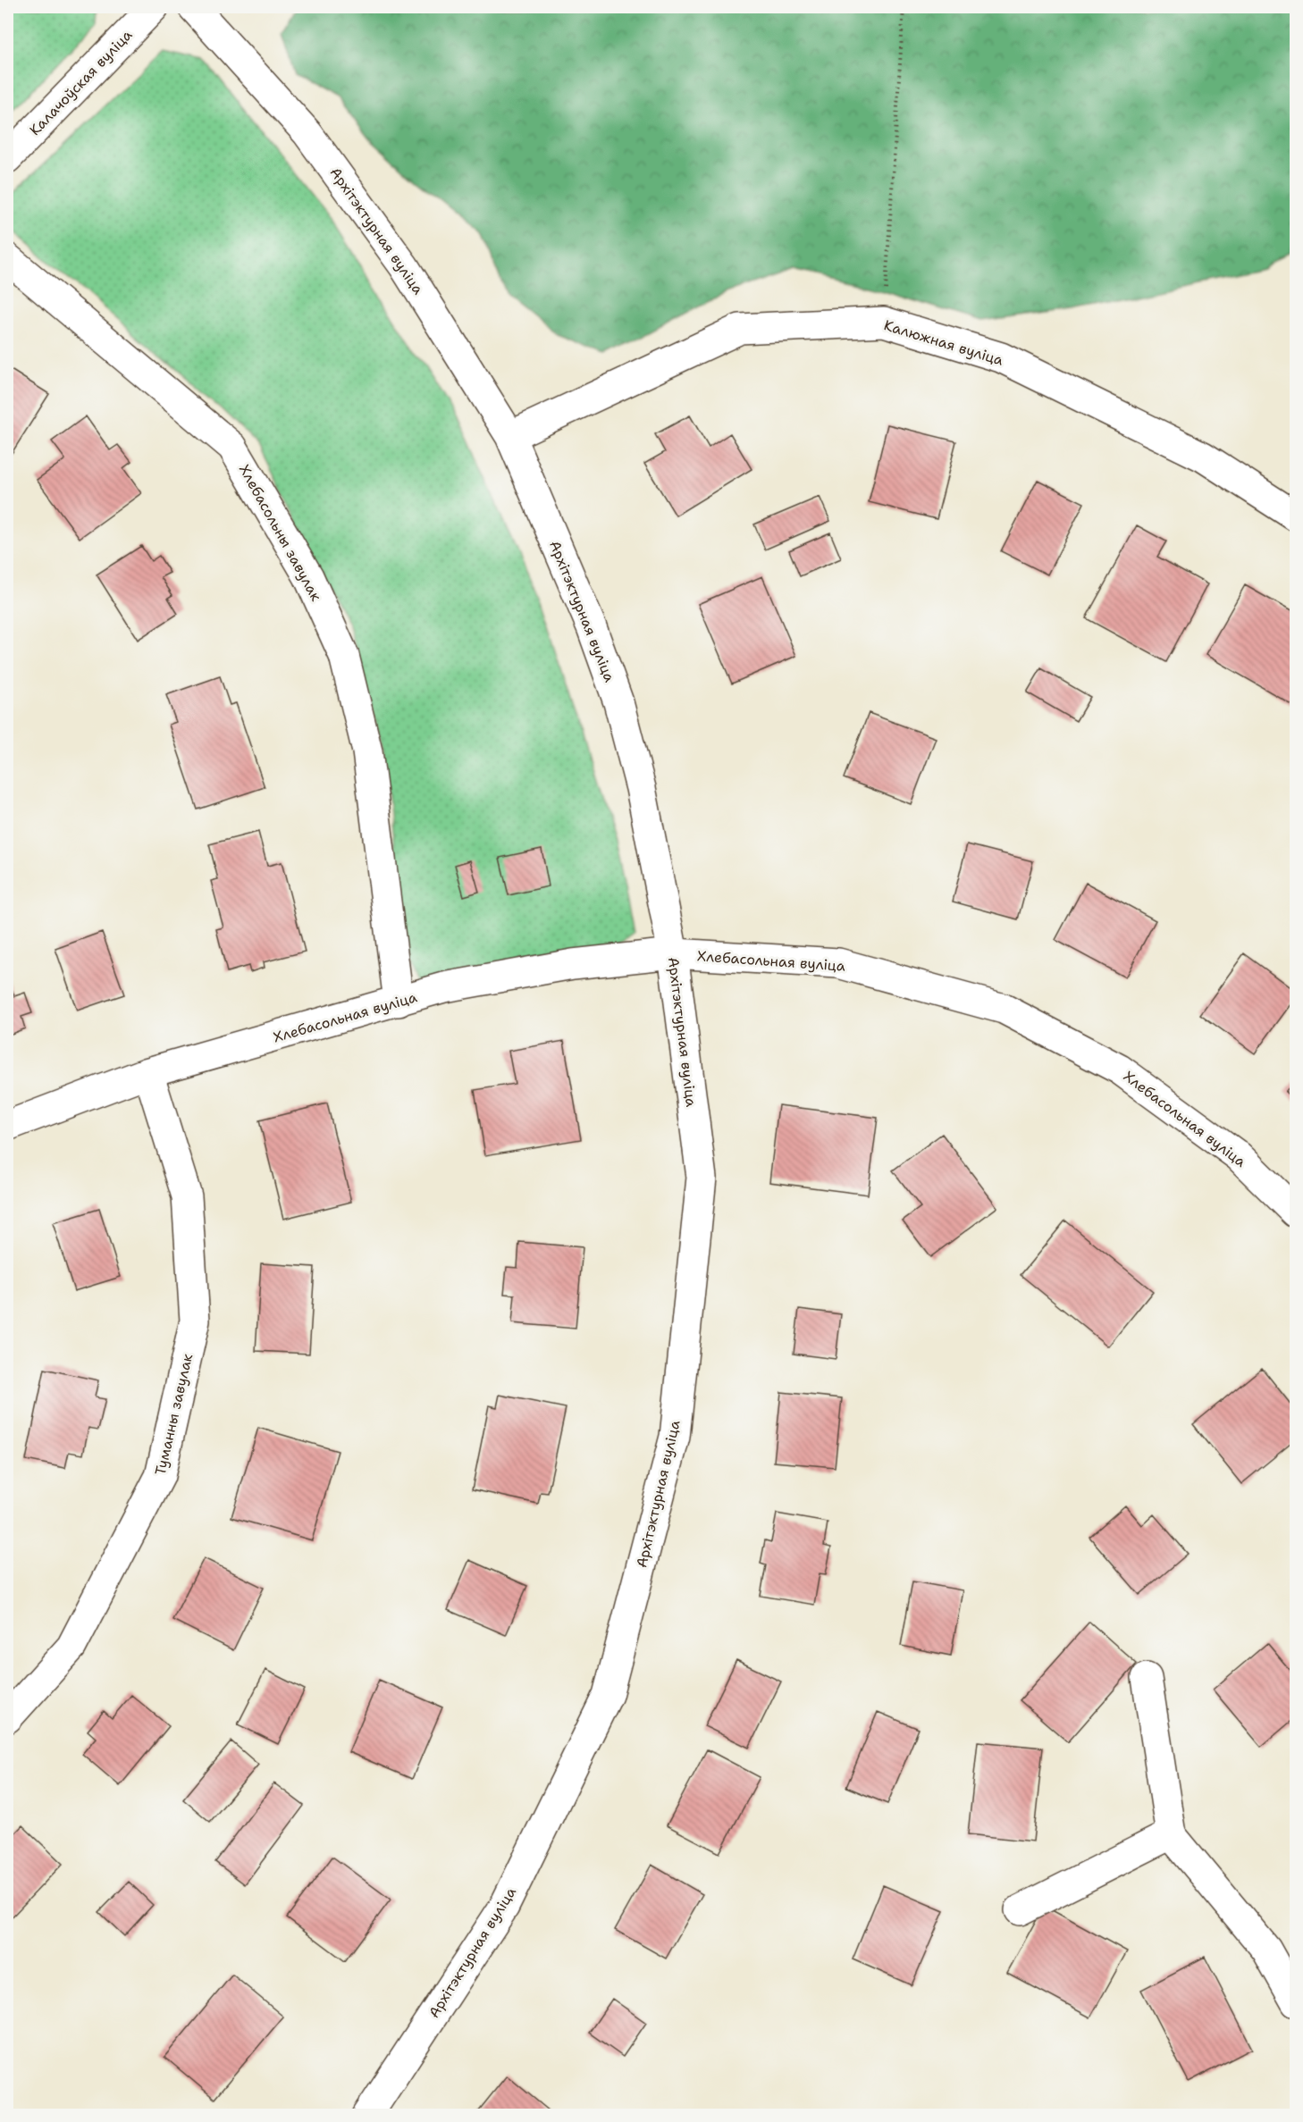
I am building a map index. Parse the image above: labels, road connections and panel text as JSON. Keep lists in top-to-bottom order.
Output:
{
  "streets": {
    "street": [
      "Калачоўская вуліца",
      "Архітэктурная вуліца",
      "Калюжная вуліца",
      "Хлебасольны завулак",
      "Хлебасольная вуліца",
      "Туманны завулак"
    ]
  },
  "crossings": [
    ["Архітэктурная вуліца", "Калюжная вуліца"],
    ["Архітэктурная вуліца", "Хлебасольная вуліца"],
    ["Хлебасольны завулак", "Хлебасольная вуліца"],
    ["Хлебасольная вуліца", "Туманны завулак"]
  ]
}
